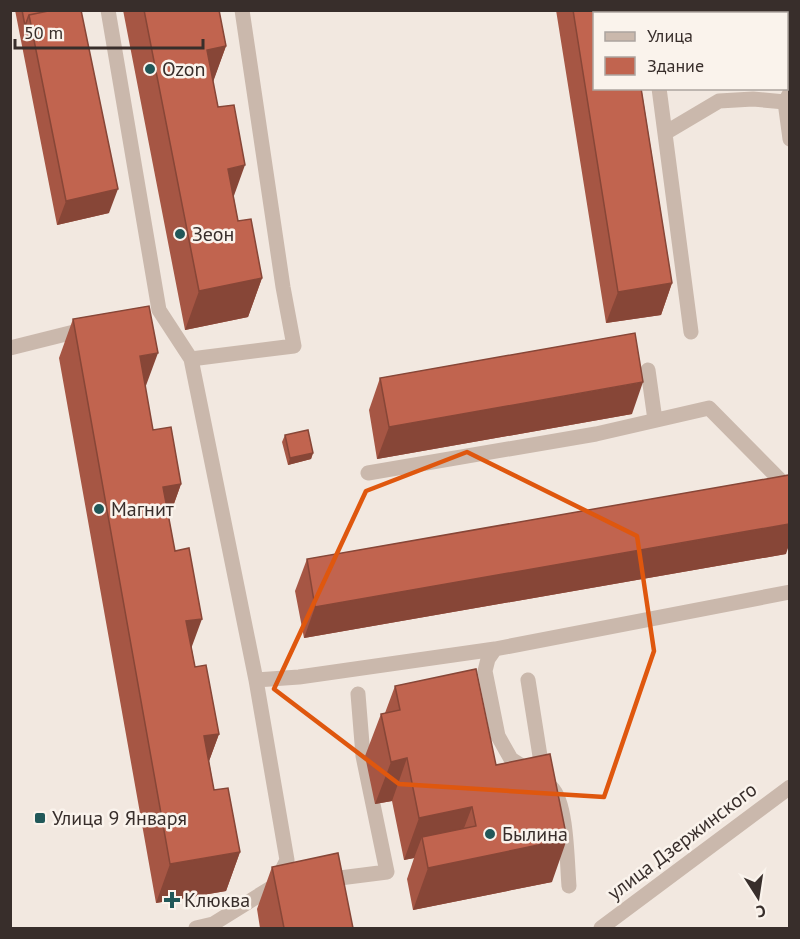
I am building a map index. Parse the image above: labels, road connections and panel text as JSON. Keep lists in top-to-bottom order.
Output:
{
  "streets": {
    "street": ["улица Дзержинского"]
  },
  "places": {
    "other": [
      "Ozon",
      "Зеон",
      "Магнит",
      "Былина"
    ],
    "transit": ["Улица 9 Января"],
    "health": ["Клюква"]
  },
  "legend": ["Улица", "Здание"],
  "scale_bar": "50 m",
  "north": "bottom"
}
